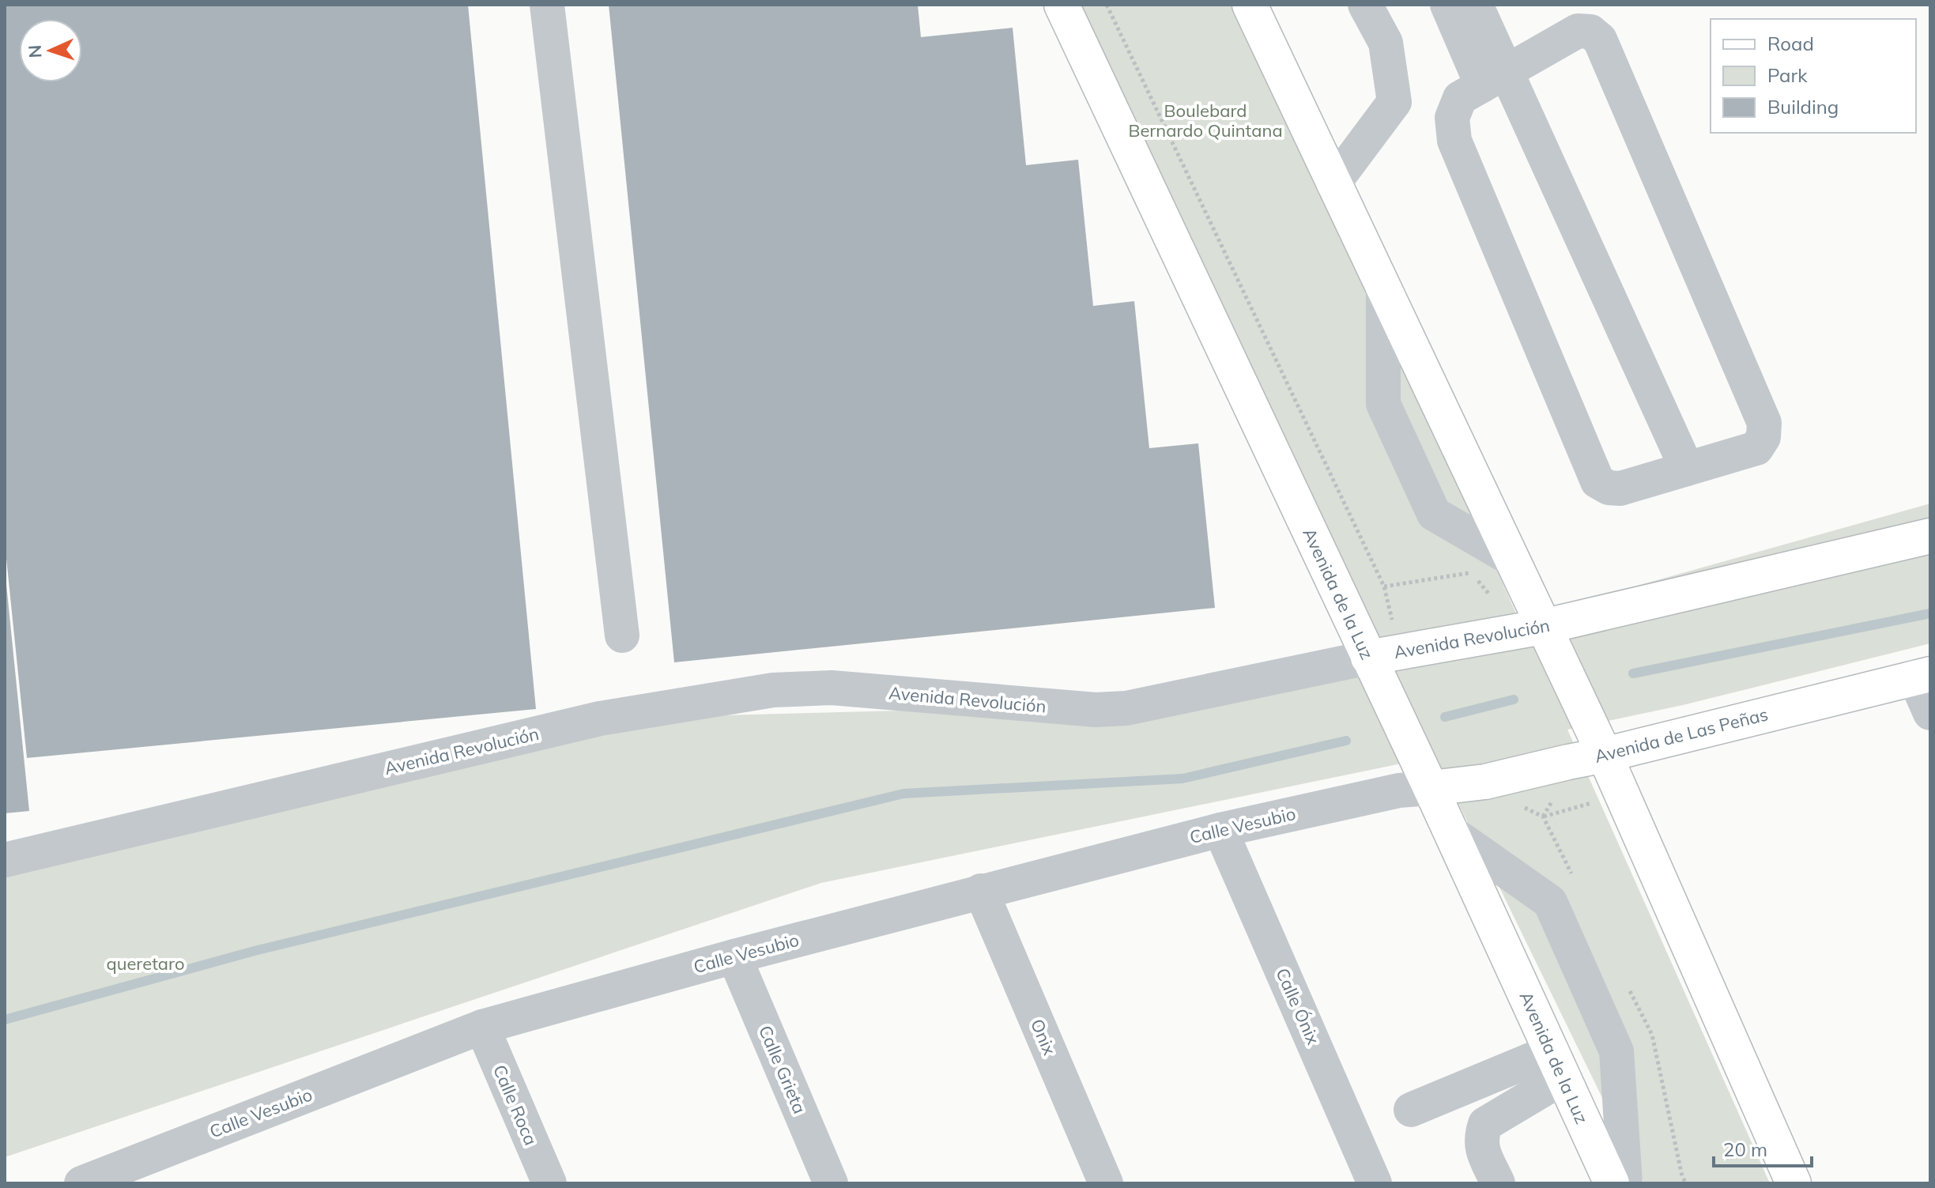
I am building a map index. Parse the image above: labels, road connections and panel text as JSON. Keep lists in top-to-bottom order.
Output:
{
  "streets": {
    "main road": ["Avenida de la Luz", "Avenida Revolución", "Avenida de Las Peñas"],
    "street": [
      "Calle Vesubio",
      "Calle Ónix",
      "Onix",
      "Calle Grieta",
      "Calle Roca"
    ]
  },
  "crossings": [
    ["Avenida de la Luz", "Avenida Revolución"],
    ["Avenida de la Luz", "Avenida de Las Peñas"],
    ["Avenida de la Luz", "Calle Vesubio"],
    ["Avenida de Las Peñas", "Calle Vesubio"],
    ["Calle Vesubio", "Calle Ónix"],
    ["Calle Vesubio", "Onix"],
    ["Calle Vesubio", "Calle Grieta"],
    ["Calle Vesubio", "Calle Roca"]
  ],
  "parks": ["Boulebard Bernardo Quintana", "queretaro"],
  "legend": ["Road", "Park", "Building"],
  "scale_bar": "20 m",
  "north": "left"
}
